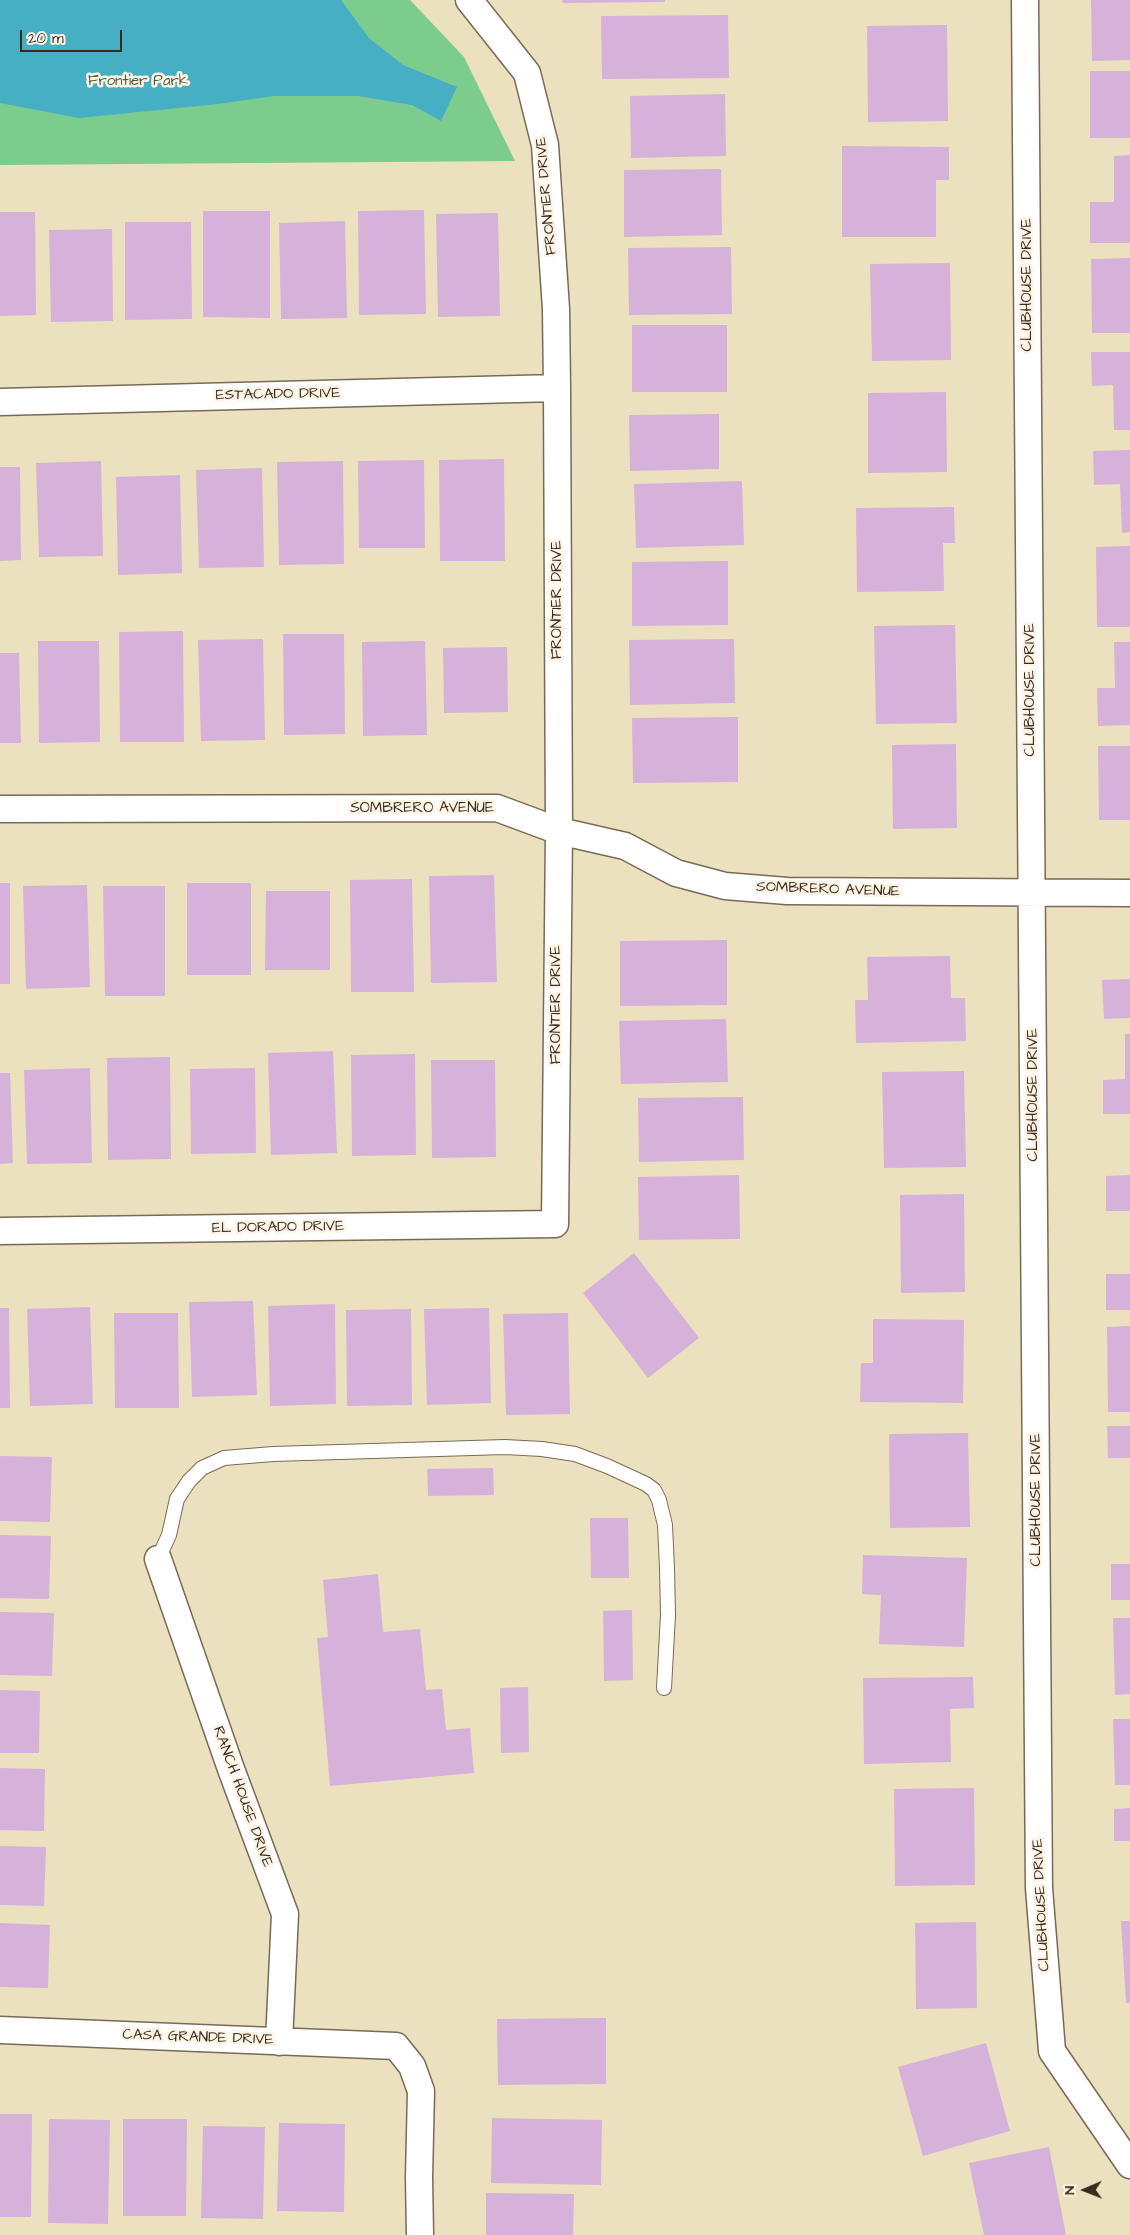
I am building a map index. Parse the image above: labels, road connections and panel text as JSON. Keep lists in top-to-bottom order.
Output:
{
  "streets": {
    "street": [
      "FRONTIER DRIVE",
      "CLUBHOUSE DRIVE",
      "ESTACADO DRIVE",
      "SOMBRERO AVENUE",
      "EL DORADO DRIVE",
      "RANCH HOUSE DRIVE",
      "CASA GRANDE DRIVE"
    ]
  },
  "crossings": [
    ["FRONTIER DRIVE", "ESTACADO DRIVE"],
    ["FRONTIER DRIVE", "SOMBRERO AVENUE"],
    ["FRONTIER DRIVE", "EL DORADO DRIVE"],
    ["CLUBHOUSE DRIVE", "SOMBRERO AVENUE"],
    ["RANCH HOUSE DRIVE", "CASA GRANDE DRIVE"]
  ],
  "parks": ["Frontier Park"],
  "scale_bar": "20 m",
  "north": "left"
}
